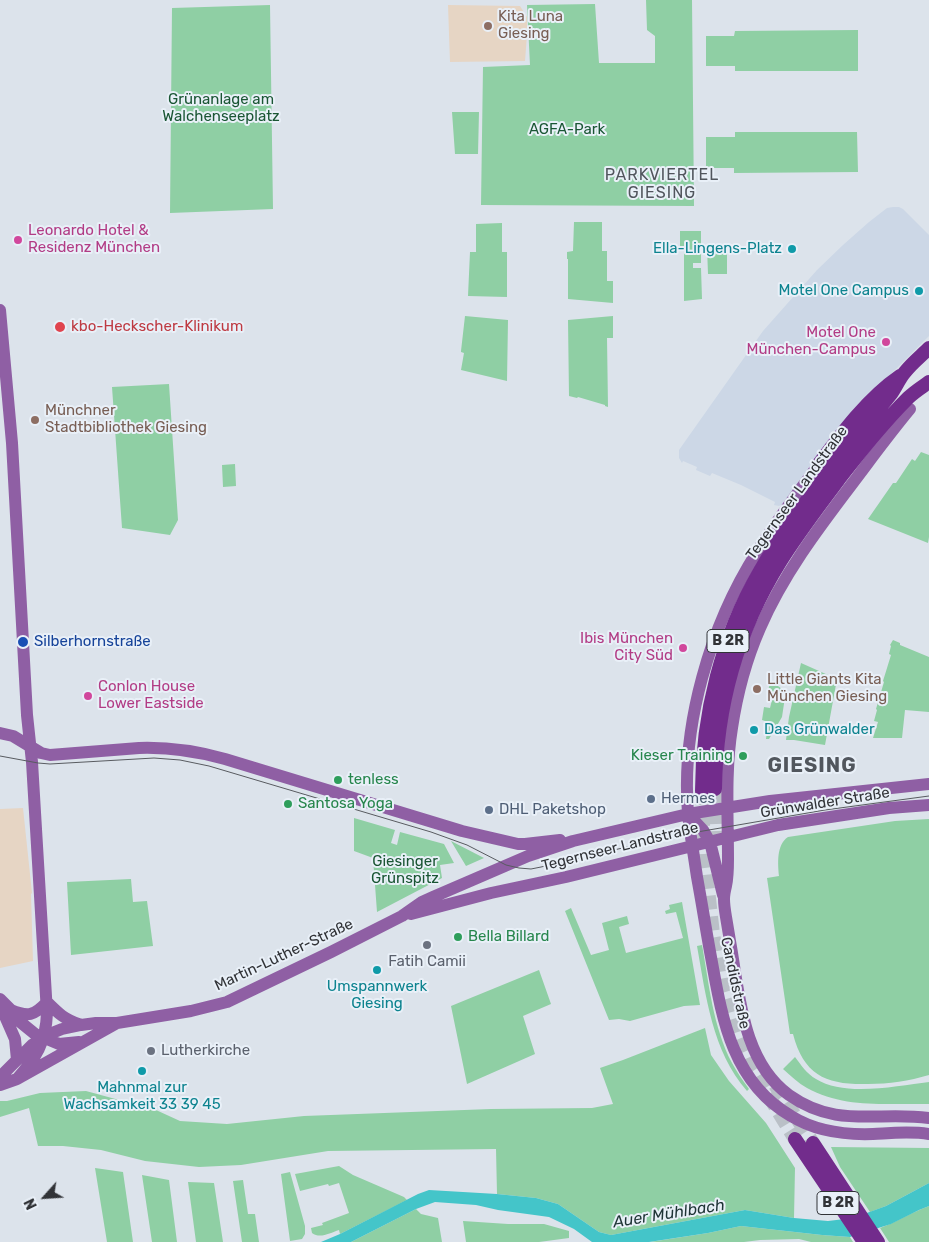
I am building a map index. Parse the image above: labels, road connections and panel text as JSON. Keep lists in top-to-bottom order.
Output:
{
  "streets": {
    "highway": ["Tegernseer Landstraße", "B 2R"],
    "main road": ["Grünwalder Straße", "Martin-Luther-Straße", "Candidstraße"]
  },
  "crossings": [
    ["Tegernseer Landstraße", "Grünwalder Straße"],
    ["Tegernseer Landstraße", "Martin-Luther-Straße"],
    ["Tegernseer Landstraße", "Candidstraße"],
    ["Grünwalder Straße", "Candidstraße"]
  ],
  "districts": ["PARKVIERTEL GIESING", "GIESING"],
  "water": ["Auer Mühlbach"],
  "parks": ["Grünanlage am Walchenseeplatz", "AGFA-Park", "Giesinger Grünspitz"],
  "places": [
    "Kita Luna Giesing",
    "Leonardo Hotel & Residenz München",
    "Ella-Lingens-Platz",
    "Motel One Campus",
    "kbo-Heckscher-Klinikum",
    "Motel One München-Campus",
    "Münchner Stadtbibliothek Giesing",
    "Silberhornstraße",
    "Ibis München City Süd",
    "Little Giants Kita München Giesing",
    "Conlon House Lower Eastside",
    "Das Grünwalder",
    "Kieser Training",
    "tenless",
    "Hermes",
    "Santosa Yoga",
    "DHL Paketshop",
    "Bella Billard",
    "Fatih Camii",
    "Umspannwerk Giesing",
    "Lutherkirche",
    "Mahnmal zur Wachsamkeit 33 39 45"
  ],
  "north": "bottom left"
}
